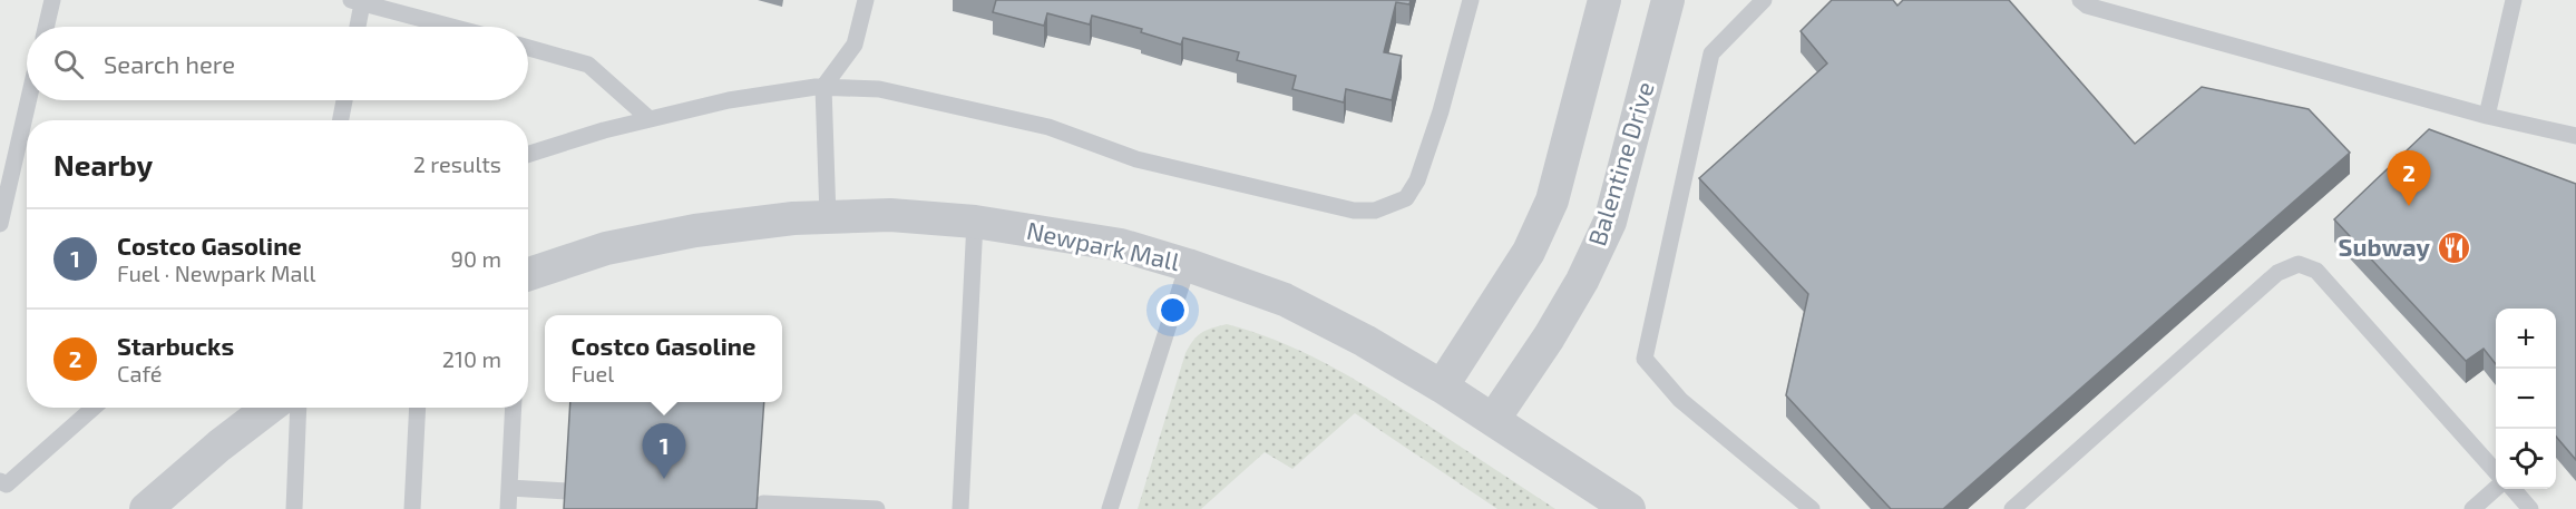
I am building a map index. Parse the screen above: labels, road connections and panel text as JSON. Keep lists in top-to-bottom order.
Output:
{
  "streets": {
    "street": ["Balentine Drive", "Newpark Mall"]
  },
  "crossings": [
    ["Balentine Drive", "Newpark Mall"]
  ],
  "places": {
    "restaurant": ["Subway"]
  },
  "page": {
    "search": "Search here",
    "heading": ["Nearby", "2 results"],
    "pins": ["2", "1"],
    "list": [
      {
        "mark": "1",
        "name": "Costco Gasoline",
        "note": "Fuel · Newpark Mall",
        "value": "90 m"
      },
      {
        "mark": "2",
        "name": "Starbucks",
        "note": "Café",
        "value": "210 m"
      }
    ],
    "map_buttons": ["+", "−"],
    "popup": ["Costco Gasoline", "Fuel"]
  }
}
